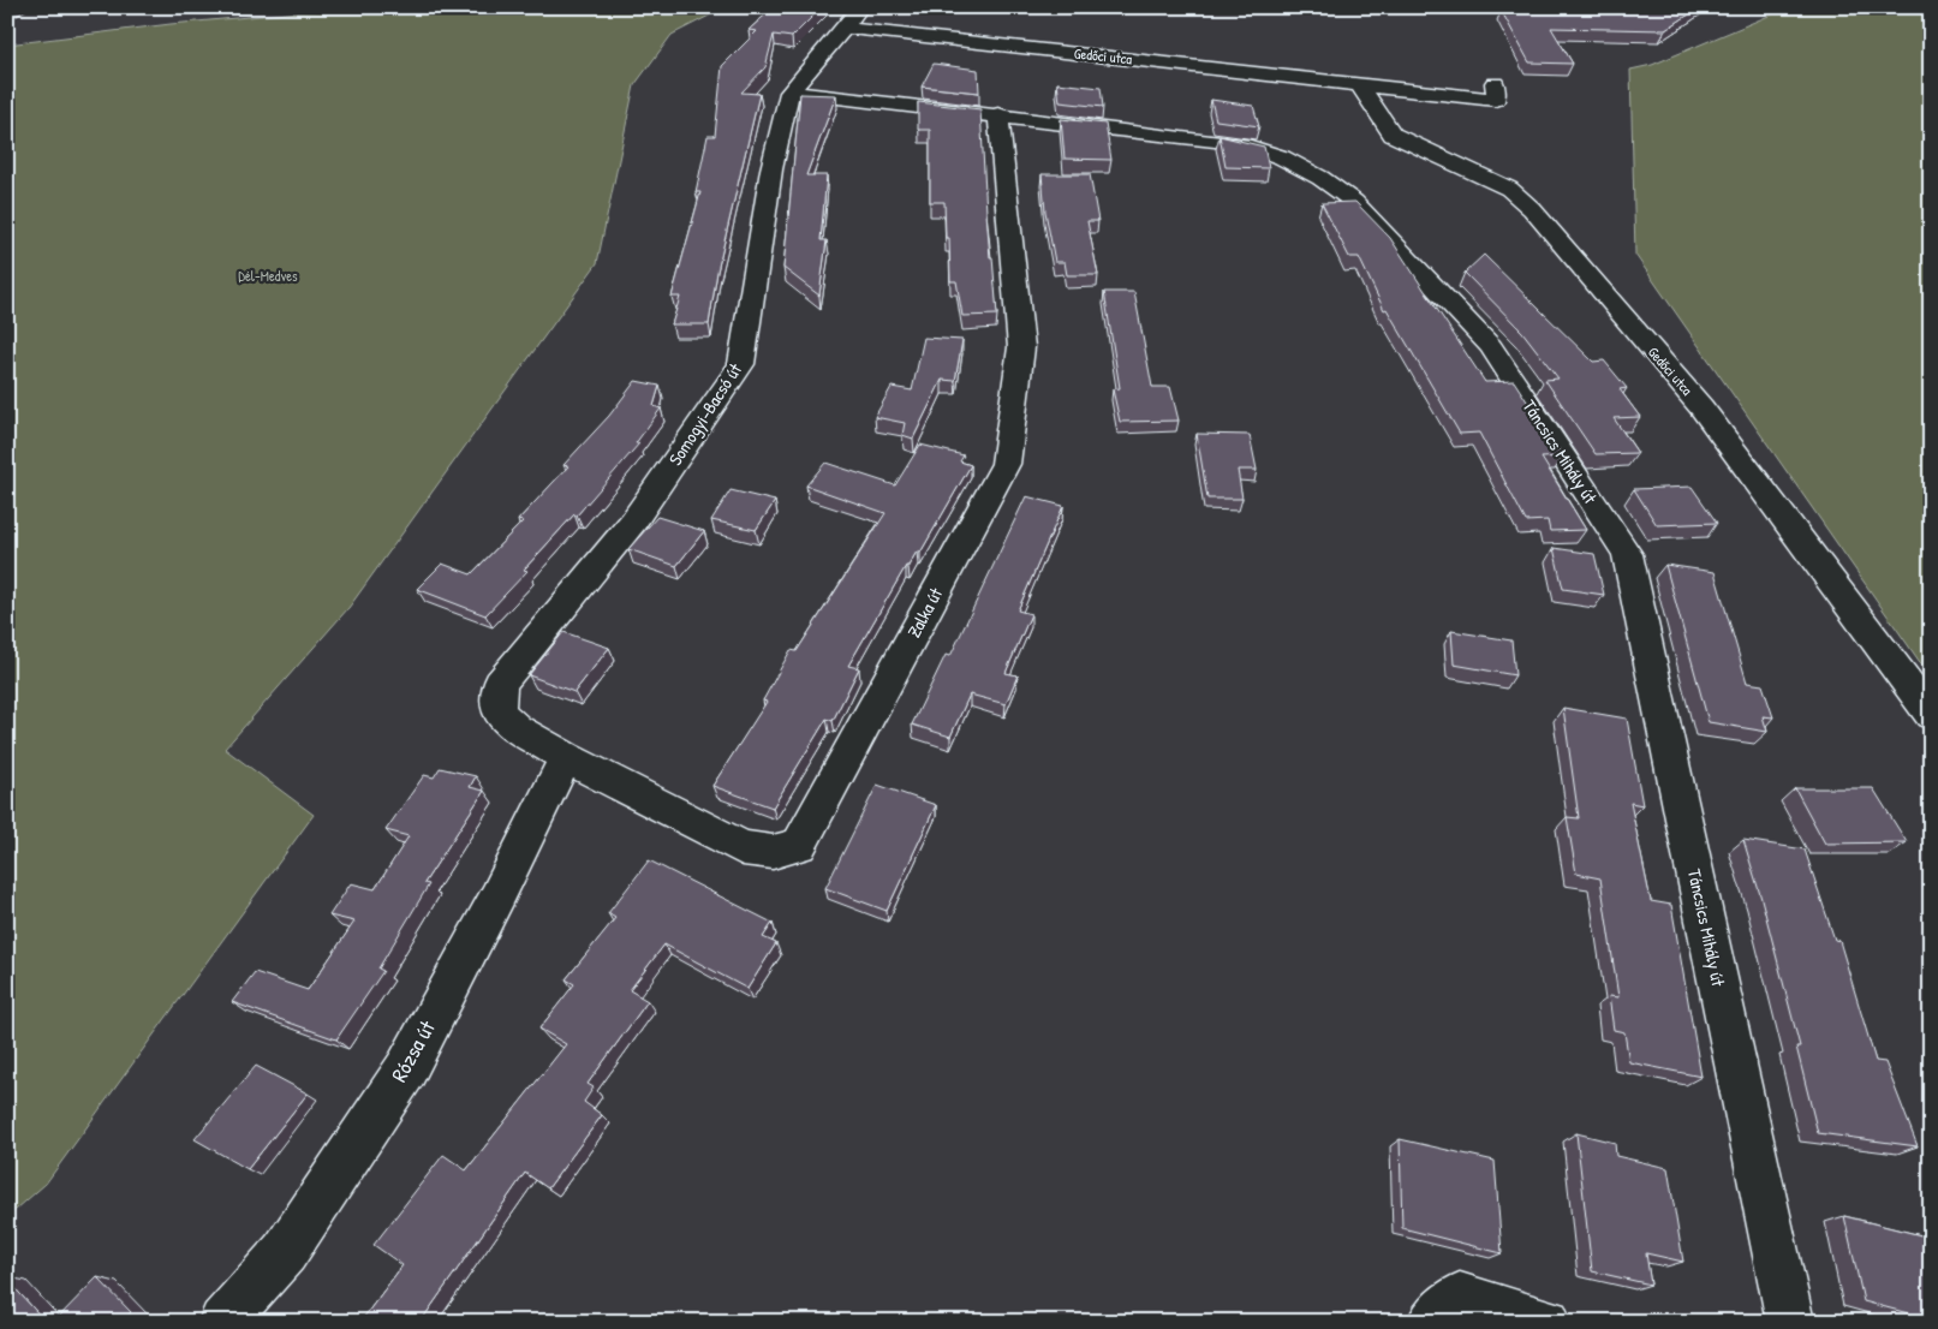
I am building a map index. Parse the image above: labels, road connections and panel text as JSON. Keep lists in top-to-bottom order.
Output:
{
  "streets": {
    "street": [
      "Gedőci utca",
      "Somogyi-Bacsó út",
      "Táncsics Mihály út",
      "Zalka út",
      "Rózsa út"
    ]
  },
  "crossings": [
    ["Gedőci utca", "Somogyi-Bacsó út"],
    ["Somogyi-Bacsó út", "Táncsics Mihály út"],
    ["Somogyi-Bacsó út", "Zalka út"],
    ["Somogyi-Bacsó út", "Rózsa út"],
    ["Táncsics Mihály út", "Zalka út"],
    ["Zalka út", "Rózsa út"]
  ],
  "parks": ["Dél-Medves"]
}
